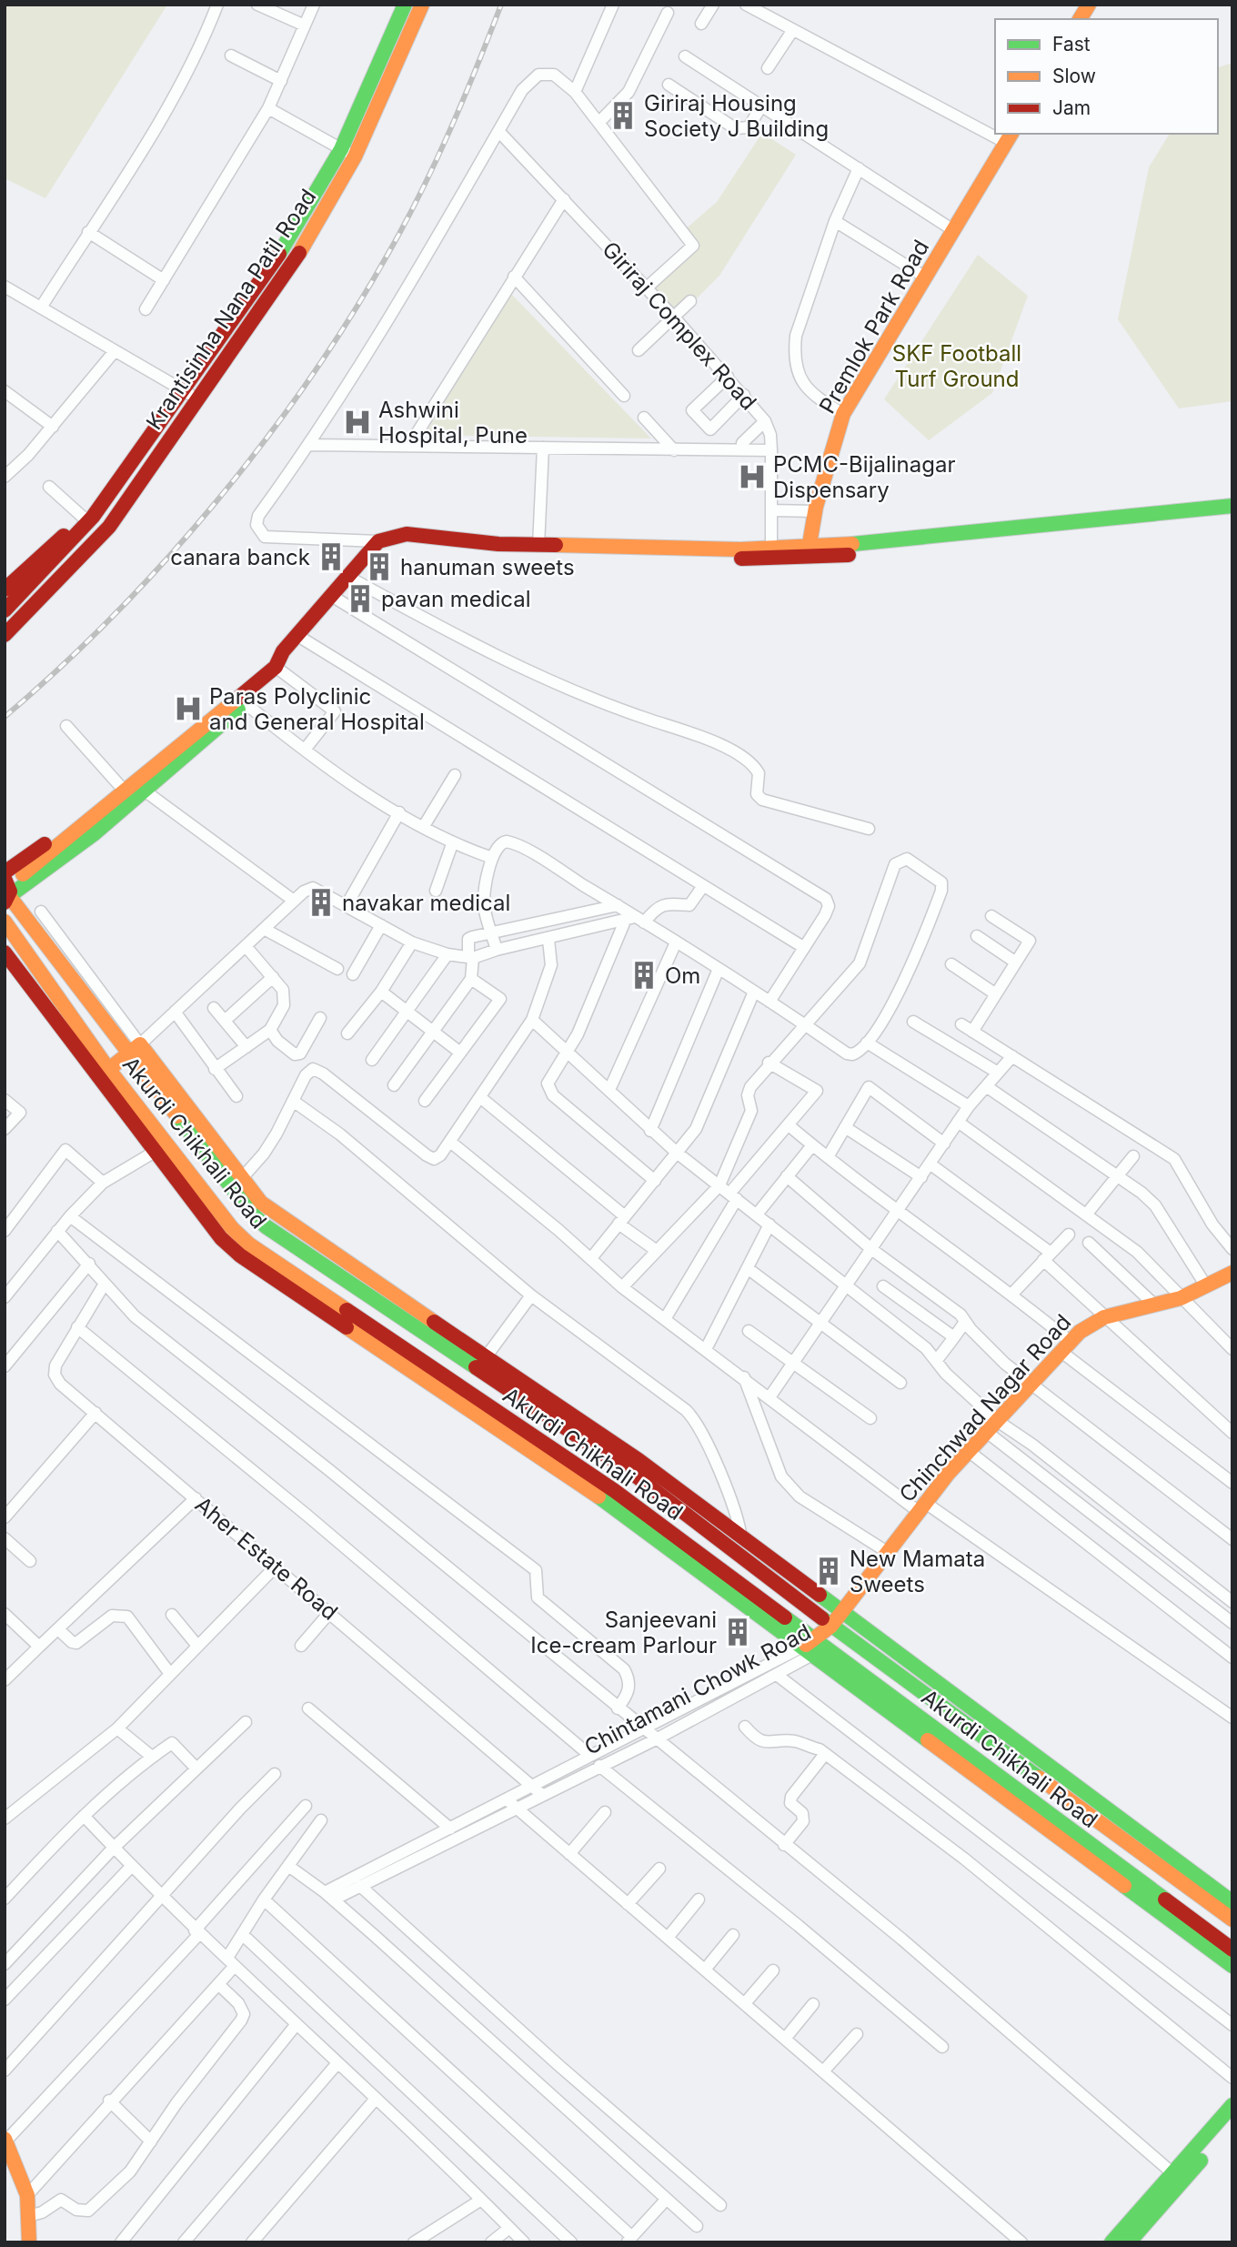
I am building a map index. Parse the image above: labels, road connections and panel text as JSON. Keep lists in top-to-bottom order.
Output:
{
  "streets": {
    "street": [
      "Krantisinha Nana Patil Road",
      "Giriraj Complex Road",
      "Premlok Park Road",
      "Akurdi Chikhali Road",
      "Chinchwad Nagar Road",
      "Aher Estate Road",
      "Chintamani Chowk Road"
    ]
  },
  "crossings": [
    ["Akurdi Chikhali Road", "Chintamani Chowk Road"],
    ["Chinchwad Nagar Road", "Chintamani Chowk Road"],
    ["Aher Estate Road", "Chintamani Chowk Road"]
  ],
  "parks": ["SKF Football Turf Ground"],
  "places": {
    "building": [
      "Giriraj Housing Society J Building",
      "canara banck",
      "hanuman sweets",
      "pavan medical",
      "navakar medical",
      "Om",
      "New Mamata Sweets",
      "Sanjeevani Ice-cream Parlour"
    ],
    "hospital": ["Ashwini Hospital, Pune", "PCMC-Bijalinagar Dispensary", "Paras Polyclinic and General Hospital"]
  },
  "legend": ["Fast", "Slow", "Jam"]
}
